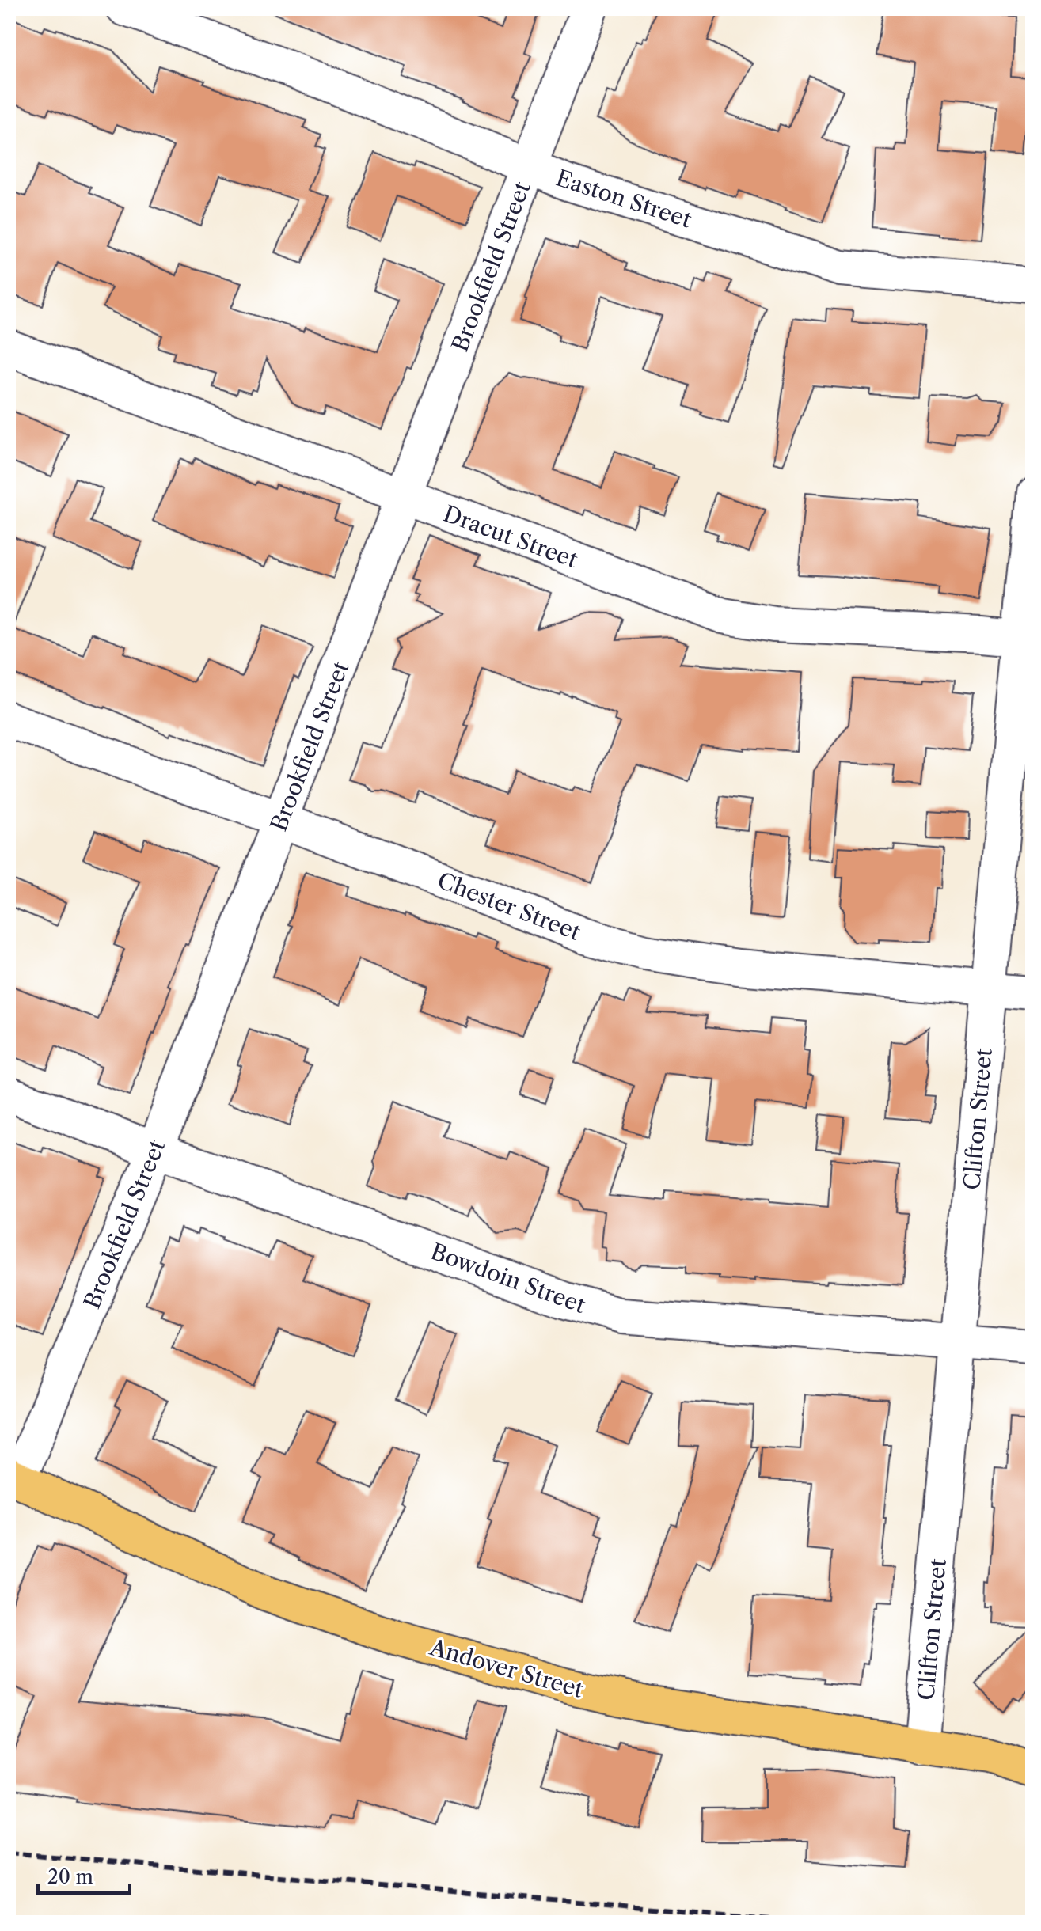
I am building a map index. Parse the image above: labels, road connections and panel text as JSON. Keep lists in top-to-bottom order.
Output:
{
  "streets": {
    "main road": ["Andover Street"],
    "street": [
      "Easton Street",
      "Brookfield Street",
      "Dracut Street",
      "Chester Street",
      "Clifton Street",
      "Bowdoin Street"
    ]
  },
  "crossings": [
    ["Easton Street", "Brookfield Street"],
    ["Brookfield Street", "Dracut Street"],
    ["Brookfield Street", "Chester Street"],
    ["Brookfield Street", "Bowdoin Street"],
    ["Brookfield Street", "Andover Street"],
    ["Dracut Street", "Clifton Street"],
    ["Chester Street", "Clifton Street"],
    ["Clifton Street", "Bowdoin Street"],
    ["Clifton Street", "Andover Street"]
  ],
  "scale_bar": "20 m"
}
